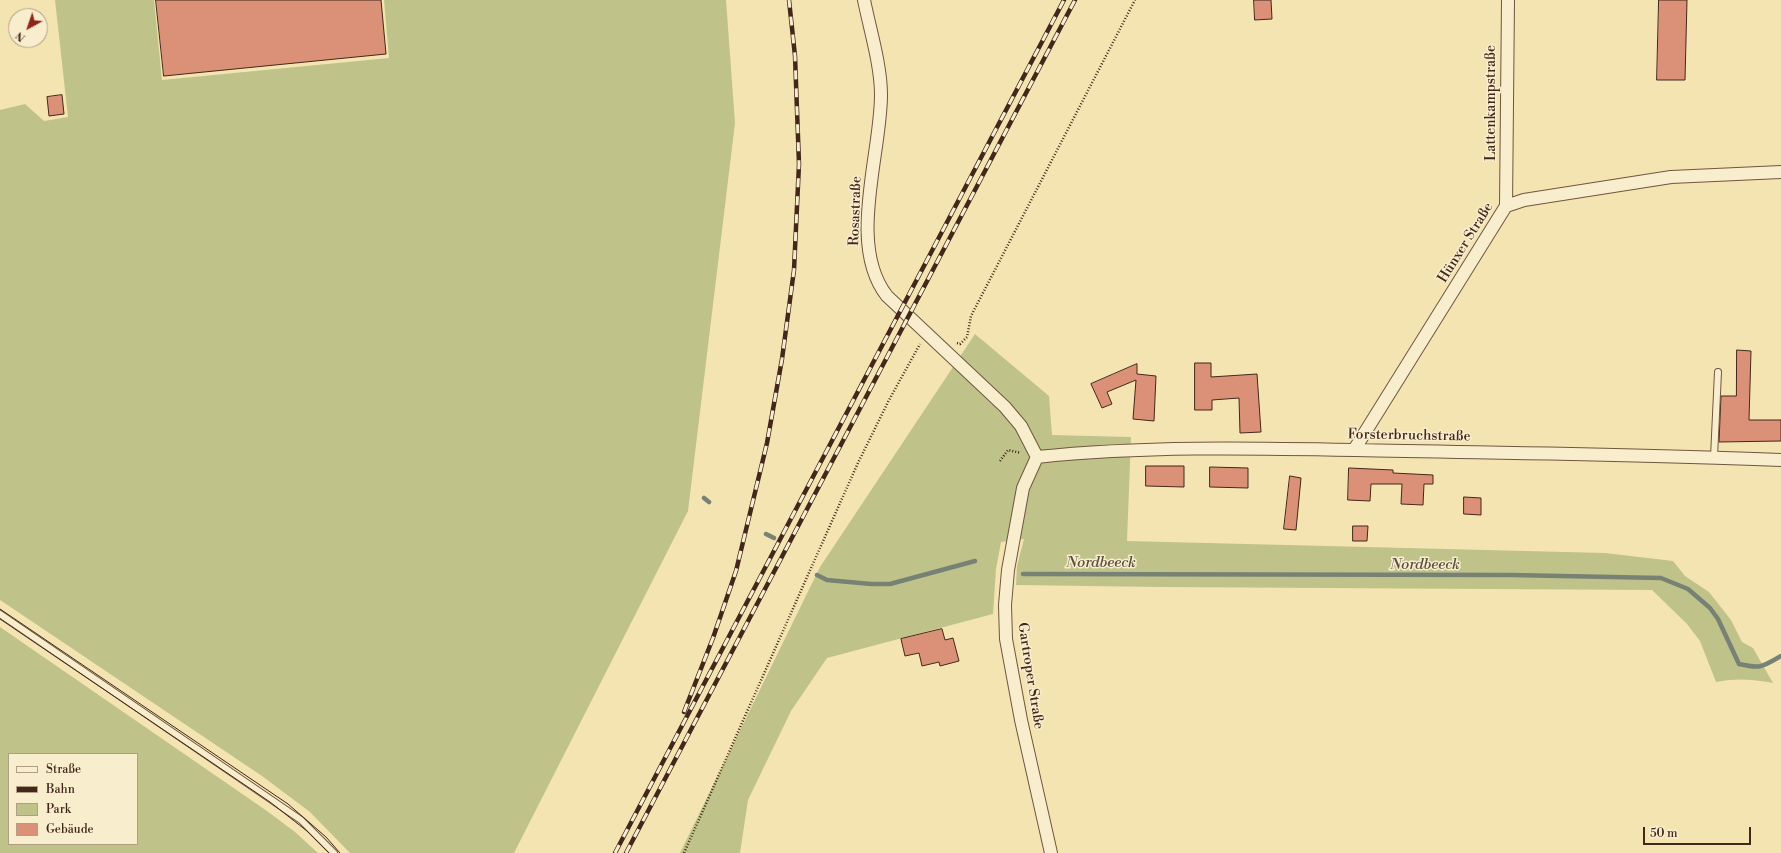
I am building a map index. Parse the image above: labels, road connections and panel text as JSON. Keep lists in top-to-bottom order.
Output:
{
  "streets": {
    "street": [
      "Lattenkampstraße",
      "Rosastraße",
      "Hünxer Straße",
      "Forsterbruchstraße",
      "Gartroper Straße"
    ]
  },
  "crossings": [
    ["Lattenkampstraße", "Hünxer Straße"],
    ["Rosastraße", "Forsterbruchstraße"],
    ["Rosastraße", "Gartroper Straße"],
    ["Hünxer Straße", "Forsterbruchstraße"],
    ["Forsterbruchstraße", "Gartroper Straße"]
  ],
  "water": ["Nordbeeck"],
  "legend": [
    "Straße",
    "Bahn",
    "Park",
    "Gebäude"
  ],
  "scale_bar": "50 m",
  "north": "bottom left"
}
